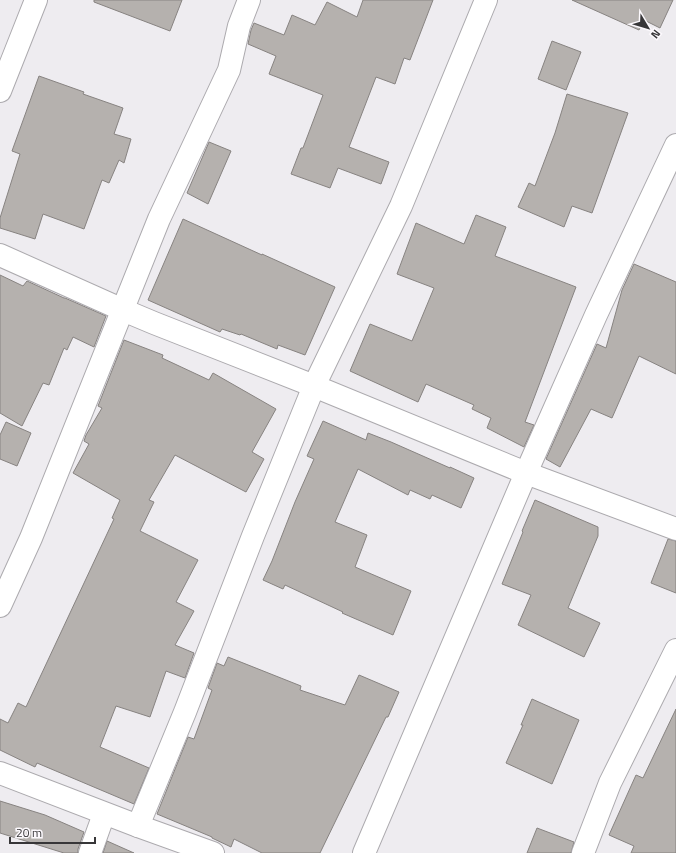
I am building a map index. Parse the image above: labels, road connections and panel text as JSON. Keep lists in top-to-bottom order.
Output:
{
  "scale_bar": "20 m",
  "north": "bottom right"
}
